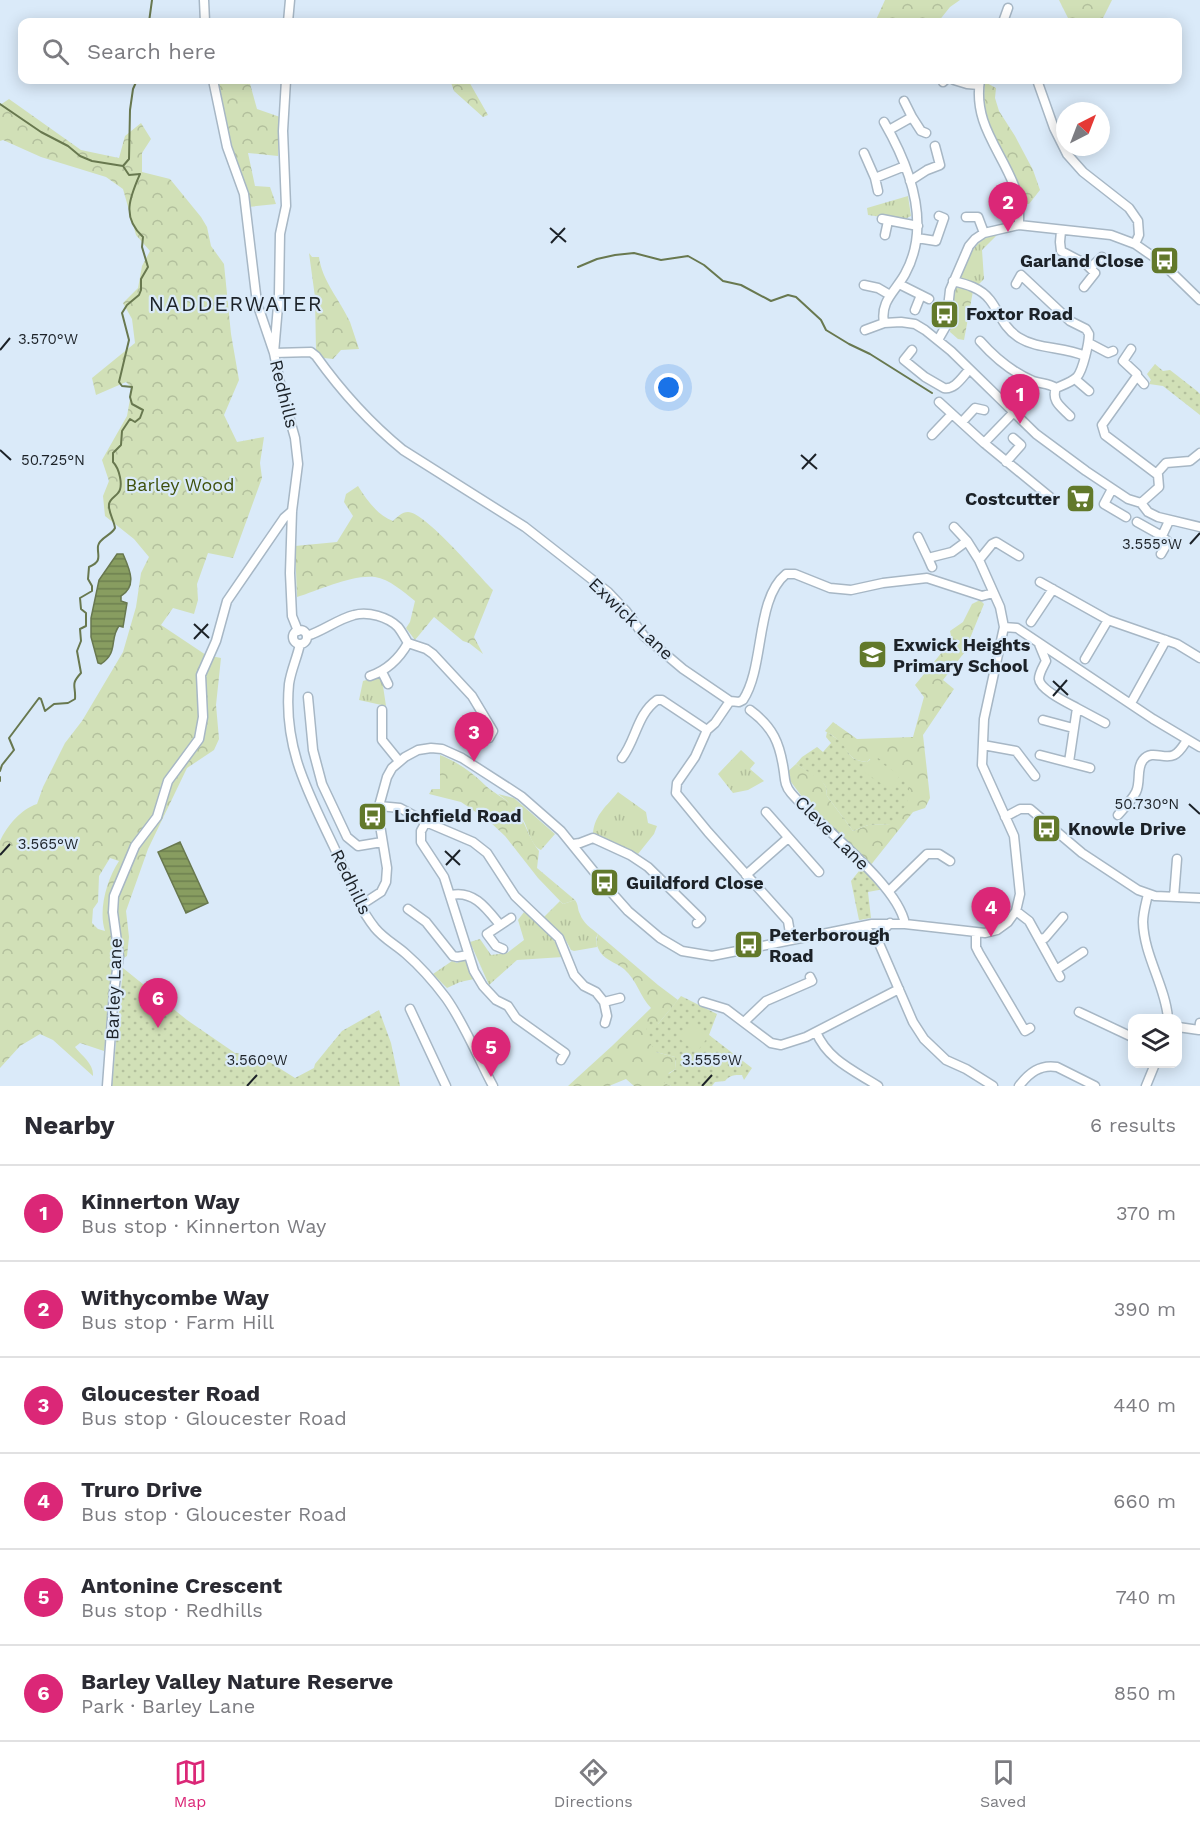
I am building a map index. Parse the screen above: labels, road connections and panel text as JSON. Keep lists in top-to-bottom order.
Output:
{
  "streets": {
    "street": [
      "Redhills",
      "Exwick Lane",
      "Cleve Lane",
      "Barley Lane"
    ]
  },
  "crossings": [
    ["Redhills", "Exwick Lane"],
    ["Redhills", "Barley Lane"]
  ],
  "districts": ["NADDERWATER"],
  "parks": ["Barley Wood"],
  "places": {
    "bus stop": [
      "Garland Close",
      "Foxtor Road",
      "Lichfield Road",
      "Knowle Drive",
      "Guildford Close",
      "Peterborough Road"
    ],
    "supermarket": ["Costcutter"],
    "school or university": ["Exwick Heights Primary School"]
  },
  "north": "top right",
  "page": {
    "search": "Search here",
    "pins": [
      "2",
      "1",
      "3",
      "4",
      "6",
      "5"
    ],
    "heading": ["Nearby", "6 results"],
    "list": [
      {
        "mark": "1",
        "name": "Kinnerton Way",
        "note": "Bus stop · Kinnerton Way",
        "value": "370 m"
      },
      {
        "mark": "2",
        "name": "Withycombe Way",
        "note": "Bus stop · Farm Hill",
        "value": "390 m"
      },
      {
        "mark": "3",
        "name": "Gloucester Road",
        "note": "Bus stop · Gloucester Road",
        "value": "440 m"
      },
      {
        "mark": "4",
        "name": "Truro Drive",
        "note": "Bus stop · Gloucester Road",
        "value": "660 m"
      },
      {
        "mark": "5",
        "name": "Antonine Crescent",
        "note": "Bus stop · Redhills",
        "value": "740 m"
      },
      {
        "mark": "6",
        "name": "Barley Valley Nature Reserve",
        "note": "Park · Barley Lane",
        "value": "850 m"
      }
    ],
    "nav": ["Map", "Directions", "Saved"]
  },
  "coordinates": [
    "3.570°W",
    "50.725°N",
    "3.555°W",
    "50.730°N",
    "3.565°W",
    "3.560°W"
  ]
}
